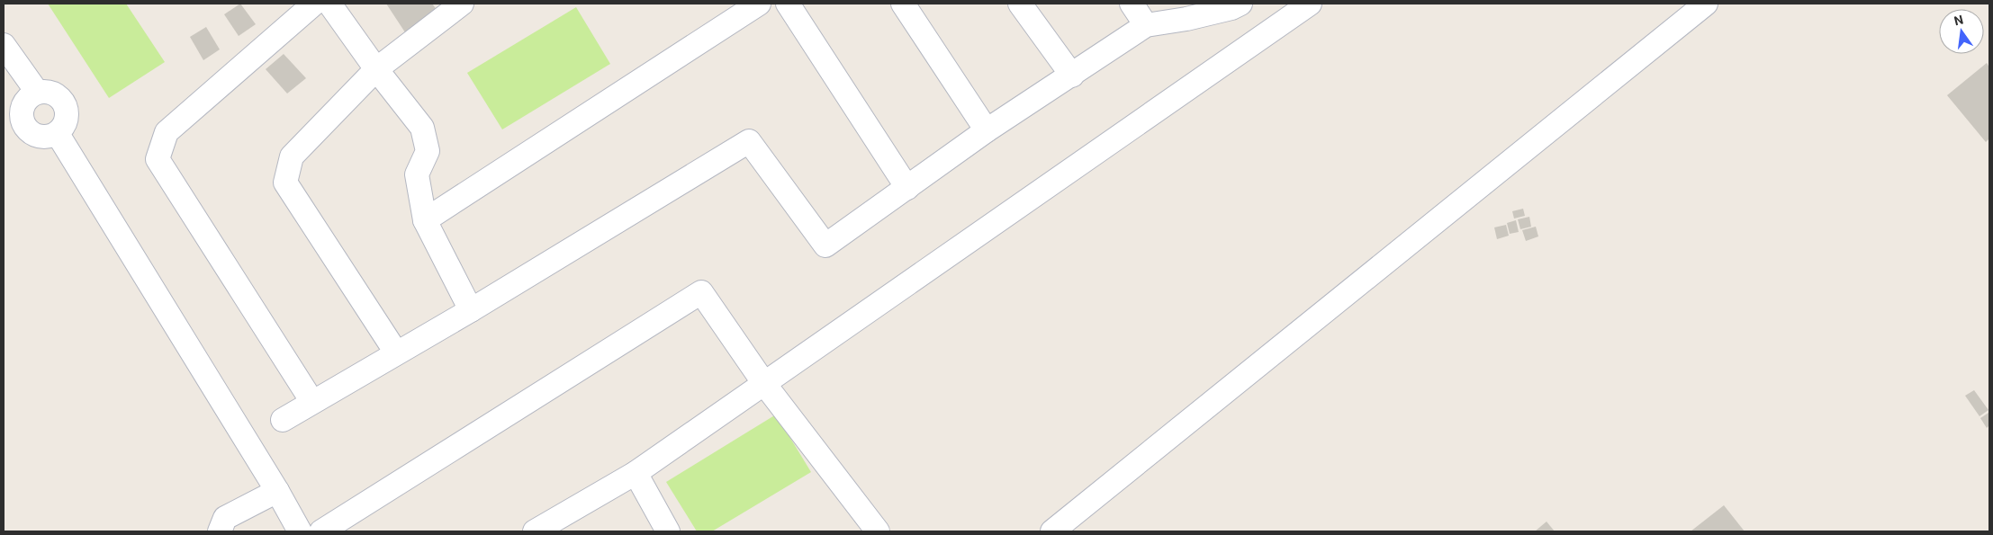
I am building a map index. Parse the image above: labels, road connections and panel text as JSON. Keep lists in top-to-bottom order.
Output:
{
  "north": "top"
}
